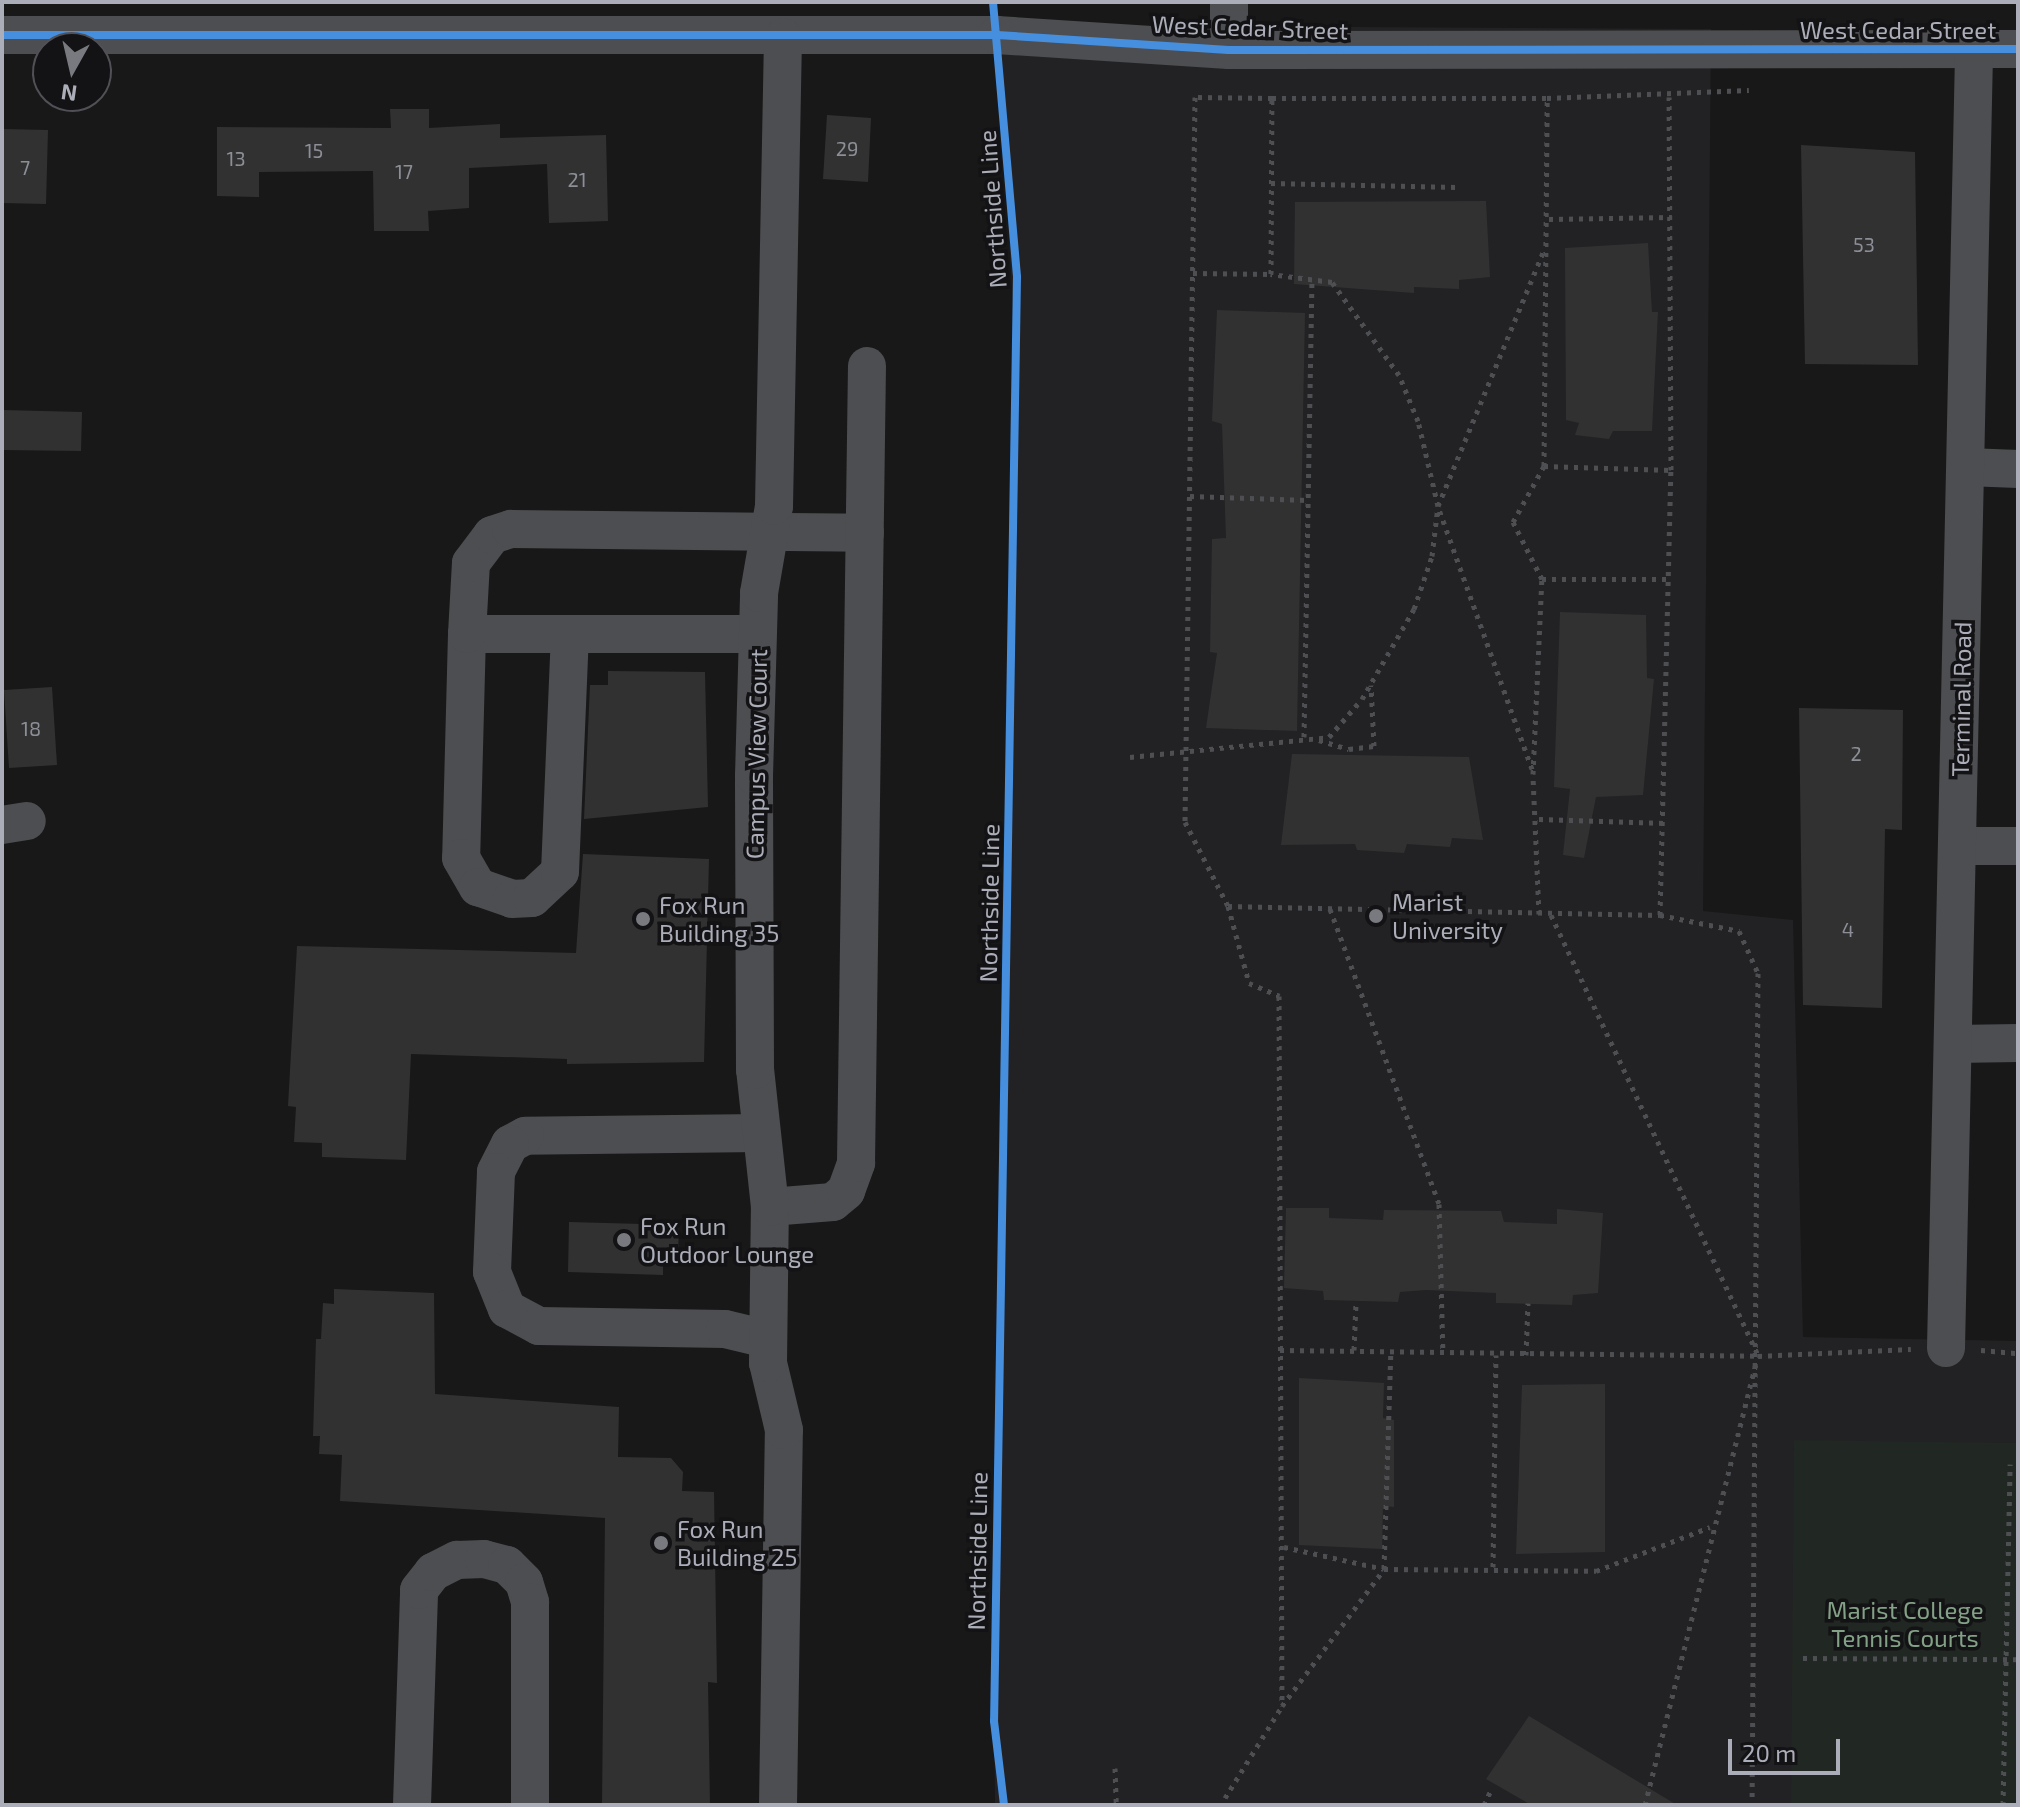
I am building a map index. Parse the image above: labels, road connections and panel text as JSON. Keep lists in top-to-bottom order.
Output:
{
  "streets": {
    "street": ["West Cedar Street", "Terminal Road", "Campus View Court"],
    "cycle path": ["Northside Line"]
  },
  "crossings": [
    ["West Cedar Street", "Terminal Road"],
    ["West Cedar Street", "Campus View Court"]
  ],
  "parks": ["Marist College Tennis Courts"],
  "places": [
    "Marist University",
    "Fox Run Building 35",
    "Fox Run Outdoor Lounge",
    "Fox Run Building 25"
  ],
  "house_numbers": [
    "29",
    "15",
    "13",
    "7",
    "17",
    "21",
    "53",
    "18",
    "2",
    "4"
  ],
  "scale_bar": "20 m",
  "north": "bottom"
}
